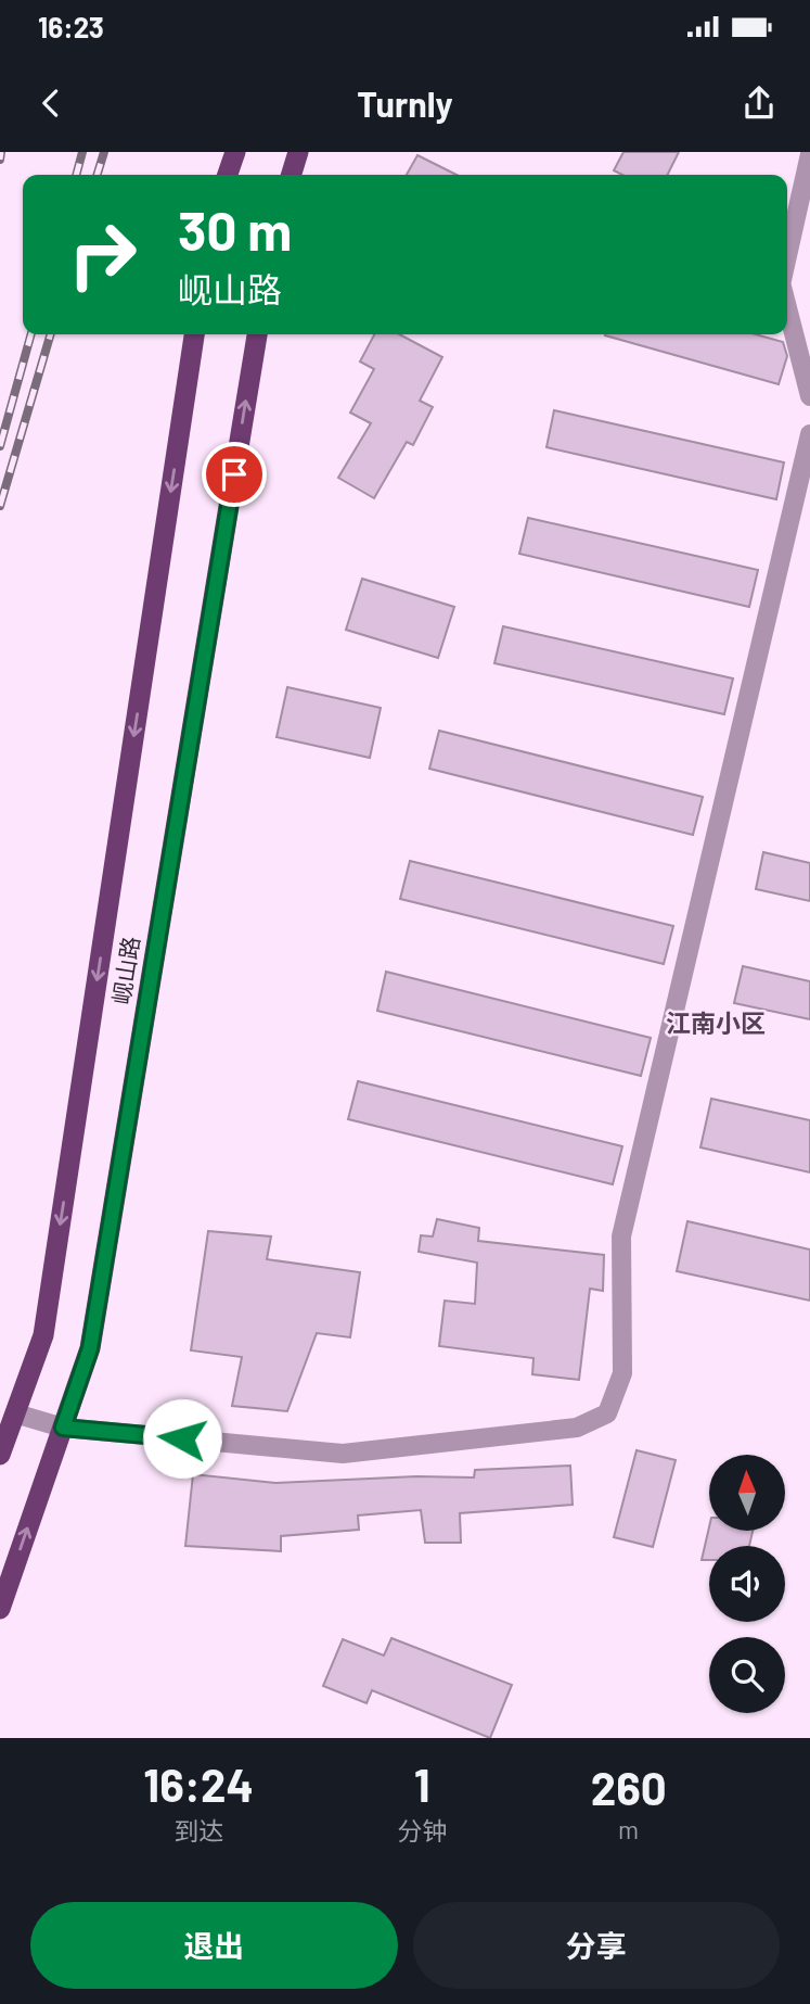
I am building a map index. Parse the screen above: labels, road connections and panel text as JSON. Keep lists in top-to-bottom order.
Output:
{
  "streets": {
    "highway": ["岘山路"]
  },
  "districts": ["江南小区"],
  "north": "top",
  "page": {
    "status": "16:23",
    "header": "Turnly",
    "turn": ["30 m", "岘山路"],
    "eta": [
      "16:24",
      "到达",
      "1",
      "分钟",
      "260",
      "m"
    ],
    "buttons": ["退出", "分享"]
  }
}
